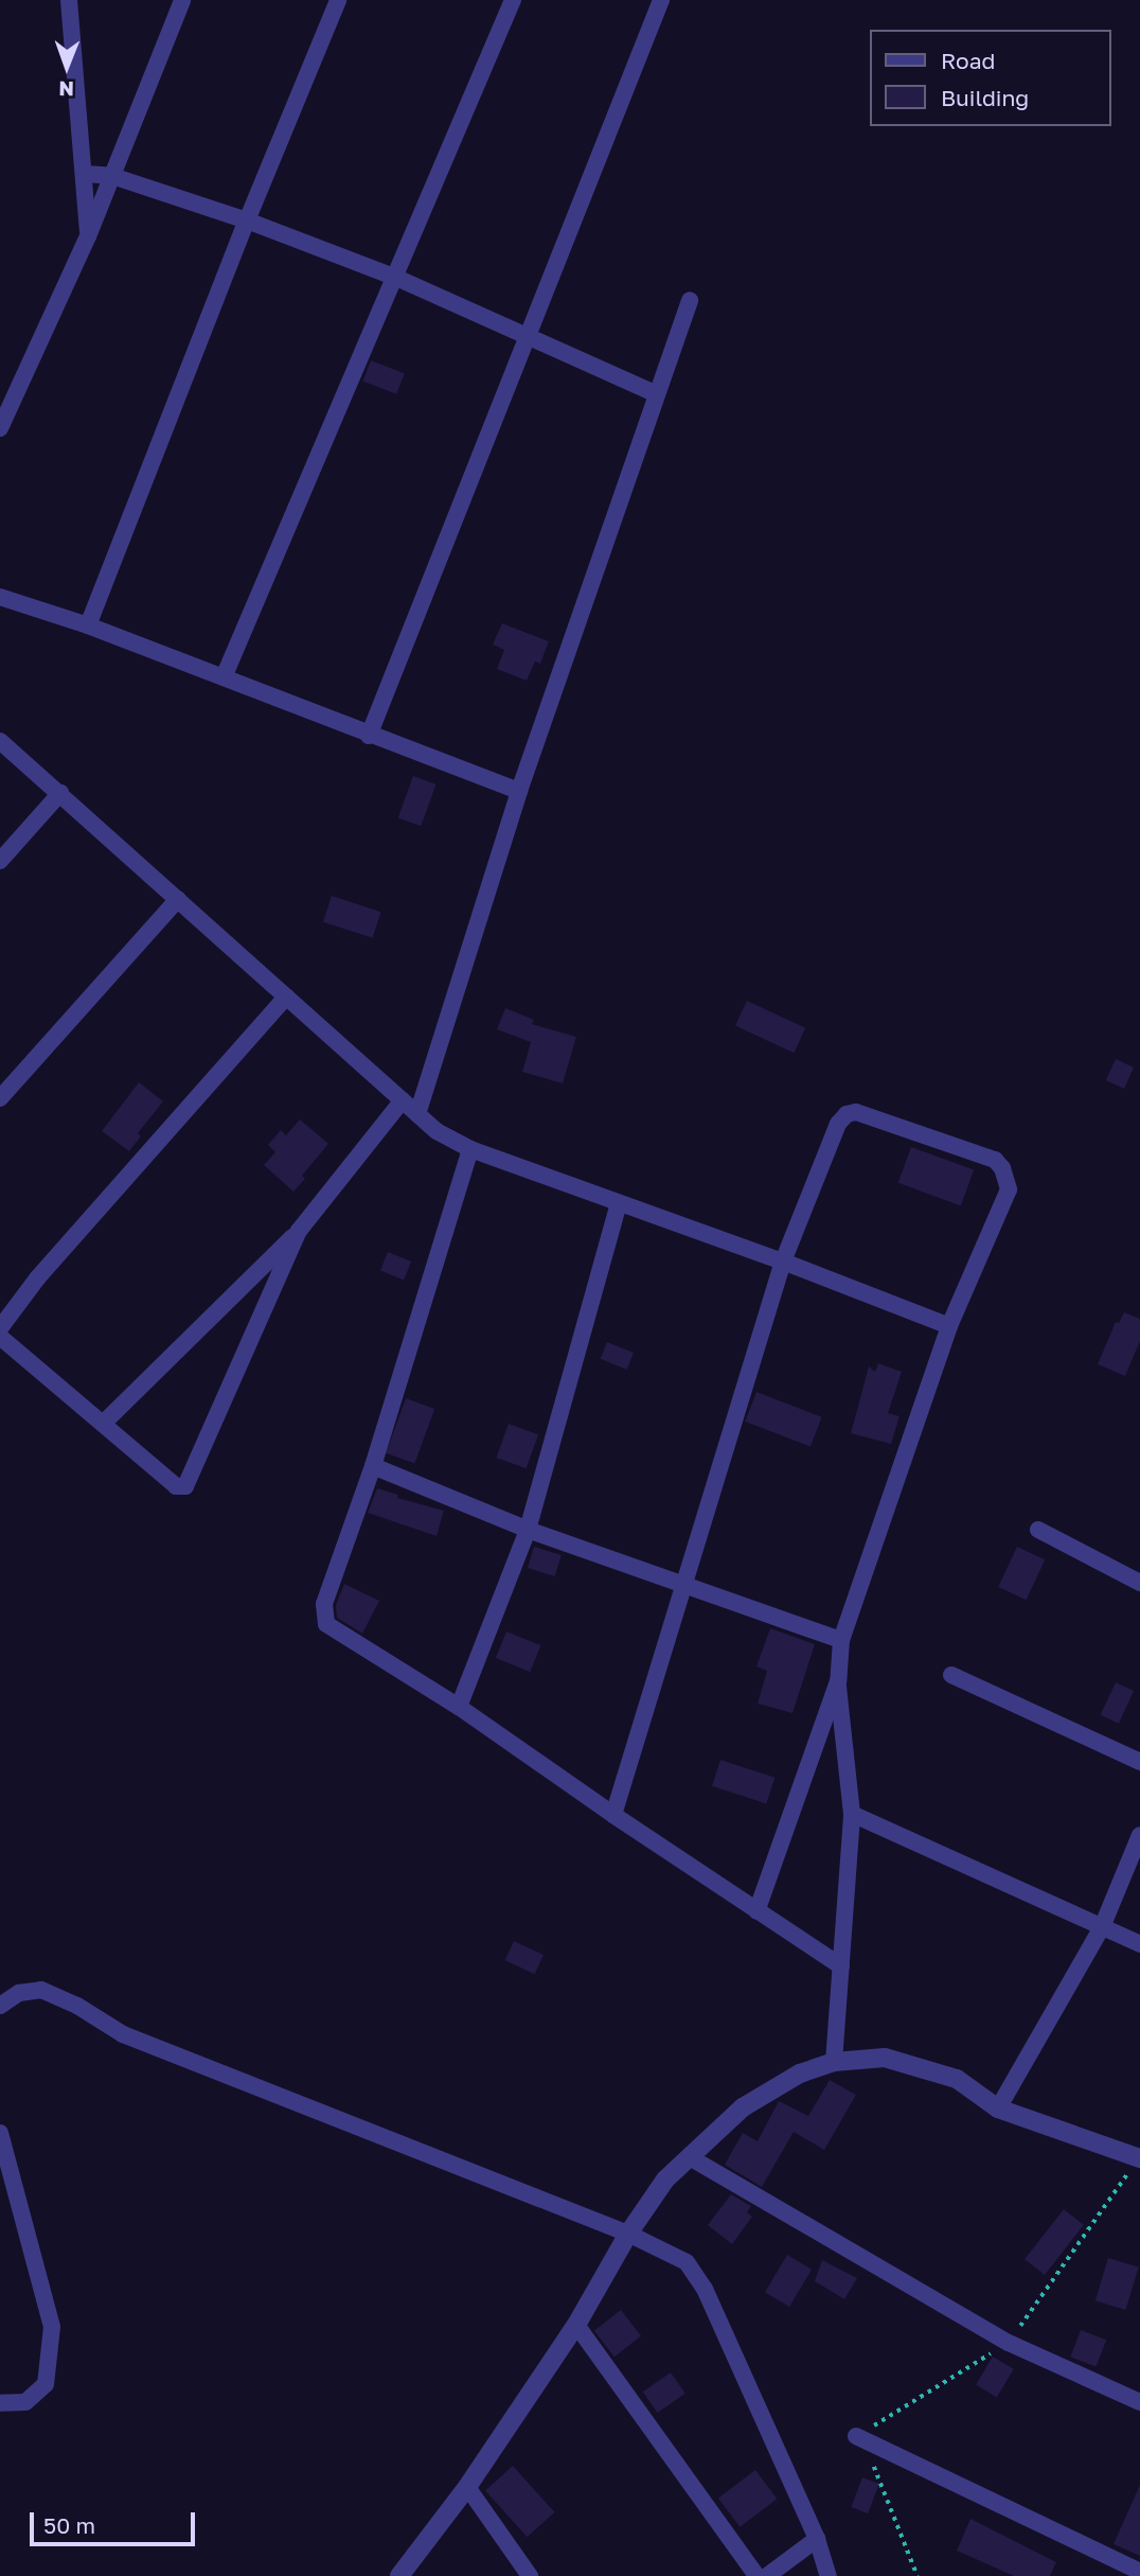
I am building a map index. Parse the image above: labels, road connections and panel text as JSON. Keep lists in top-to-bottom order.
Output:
{
  "legend": ["Road", "Building"],
  "scale_bar": "50 m",
  "north": "bottom"
}
